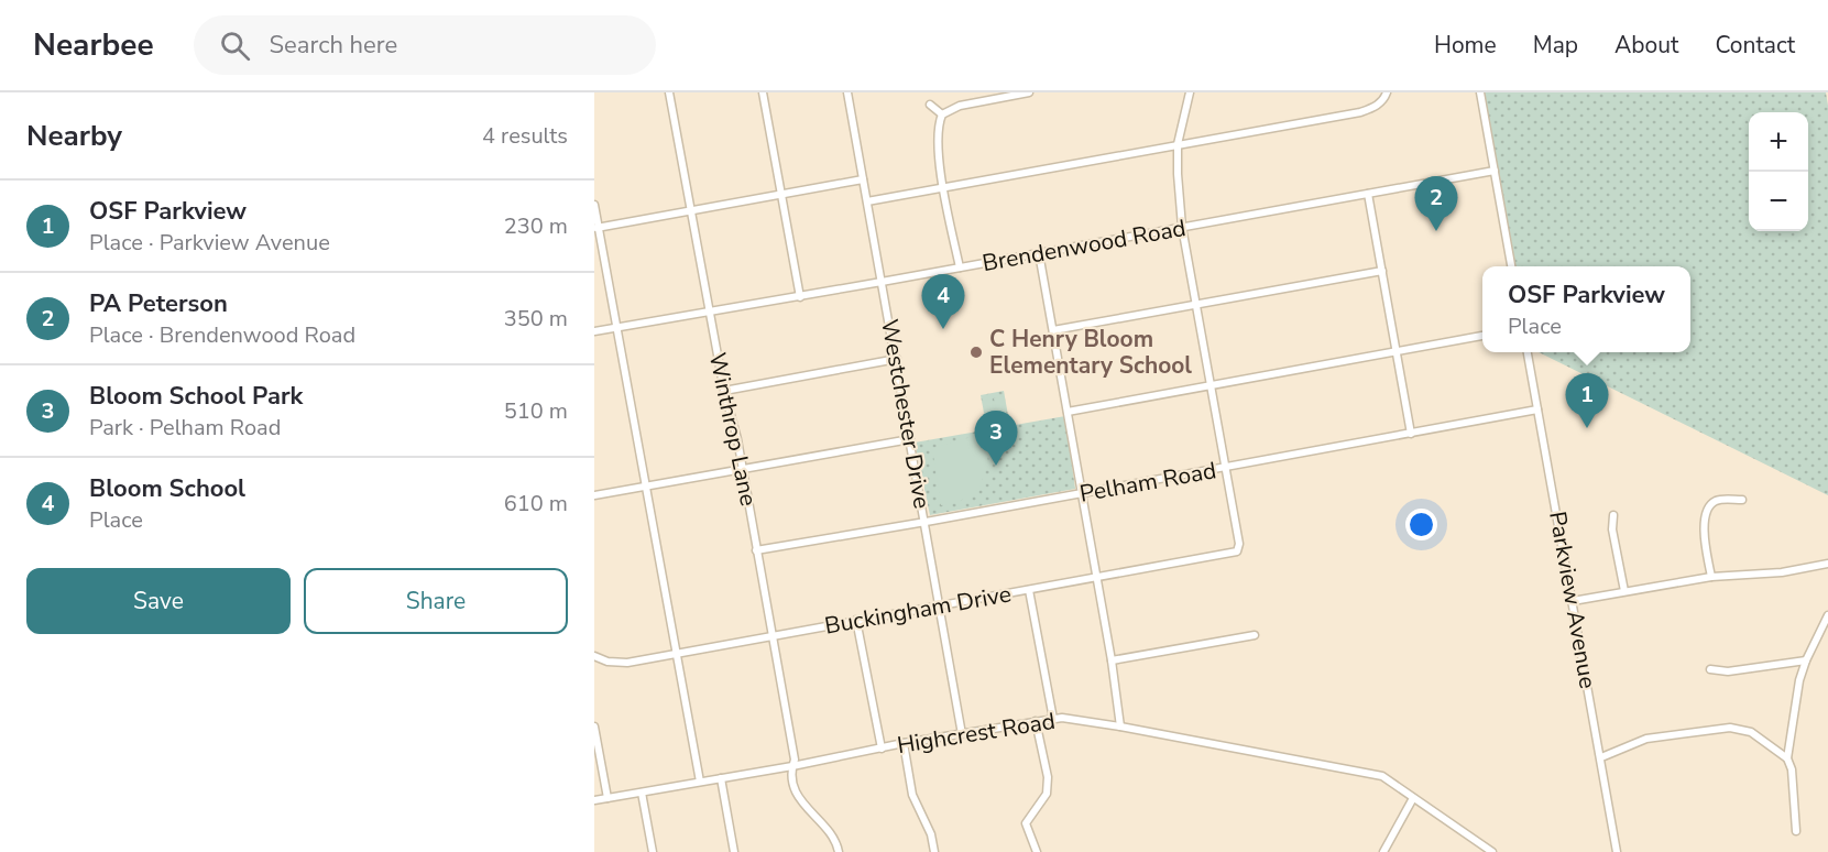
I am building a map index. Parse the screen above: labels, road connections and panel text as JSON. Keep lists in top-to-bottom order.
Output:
{
  "streets": {
    "street": [
      "Brendenwood Road",
      "Westchester Drive",
      "Winthrop Lane",
      "Pelham Road",
      "Parkview Avenue",
      "Buckingham Drive",
      "Highcrest Road"
    ]
  },
  "crossings": [
    ["Brendenwood Road", "Westchester Drive"],
    ["Brendenwood Road", "Winthrop Lane"],
    ["Westchester Drive", "Pelham Road"],
    ["Westchester Drive", "Buckingham Drive"],
    ["Westchester Drive", "Highcrest Road"],
    ["Winthrop Lane", "Pelham Road"],
    ["Winthrop Lane", "Buckingham Drive"],
    ["Winthrop Lane", "Highcrest Road"],
    ["Pelham Road", "Parkview Avenue"],
    ["Pelham Road", "Buckingham Drive"]
  ],
  "places": ["C Henry Bloom Elementary School"],
  "page": {
    "header": "Nearbee",
    "search": "Search here",
    "nav": [
      "Home",
      "Map",
      "About",
      "Contact"
    ],
    "heading": ["Nearby", "4 results"],
    "map_buttons": ["+", "−"],
    "pins": [
      "2",
      "4",
      "1",
      "3"
    ],
    "list": [
      {
        "mark": "1",
        "name": "OSF Parkview",
        "note": "Place · Parkview Avenue",
        "value": "230 m"
      },
      {
        "mark": "2",
        "name": "PA Peterson",
        "note": "Place · Brendenwood Road",
        "value": "350 m"
      },
      {
        "mark": "3",
        "name": "Bloom School Park",
        "note": "Park · Pelham Road",
        "value": "510 m"
      },
      {
        "mark": "4",
        "name": "Bloom School",
        "note": "Place",
        "value": "610 m"
      }
    ],
    "popup": ["OSF Parkview", "Place"],
    "buttons": ["Save", "Share"]
  }
}
